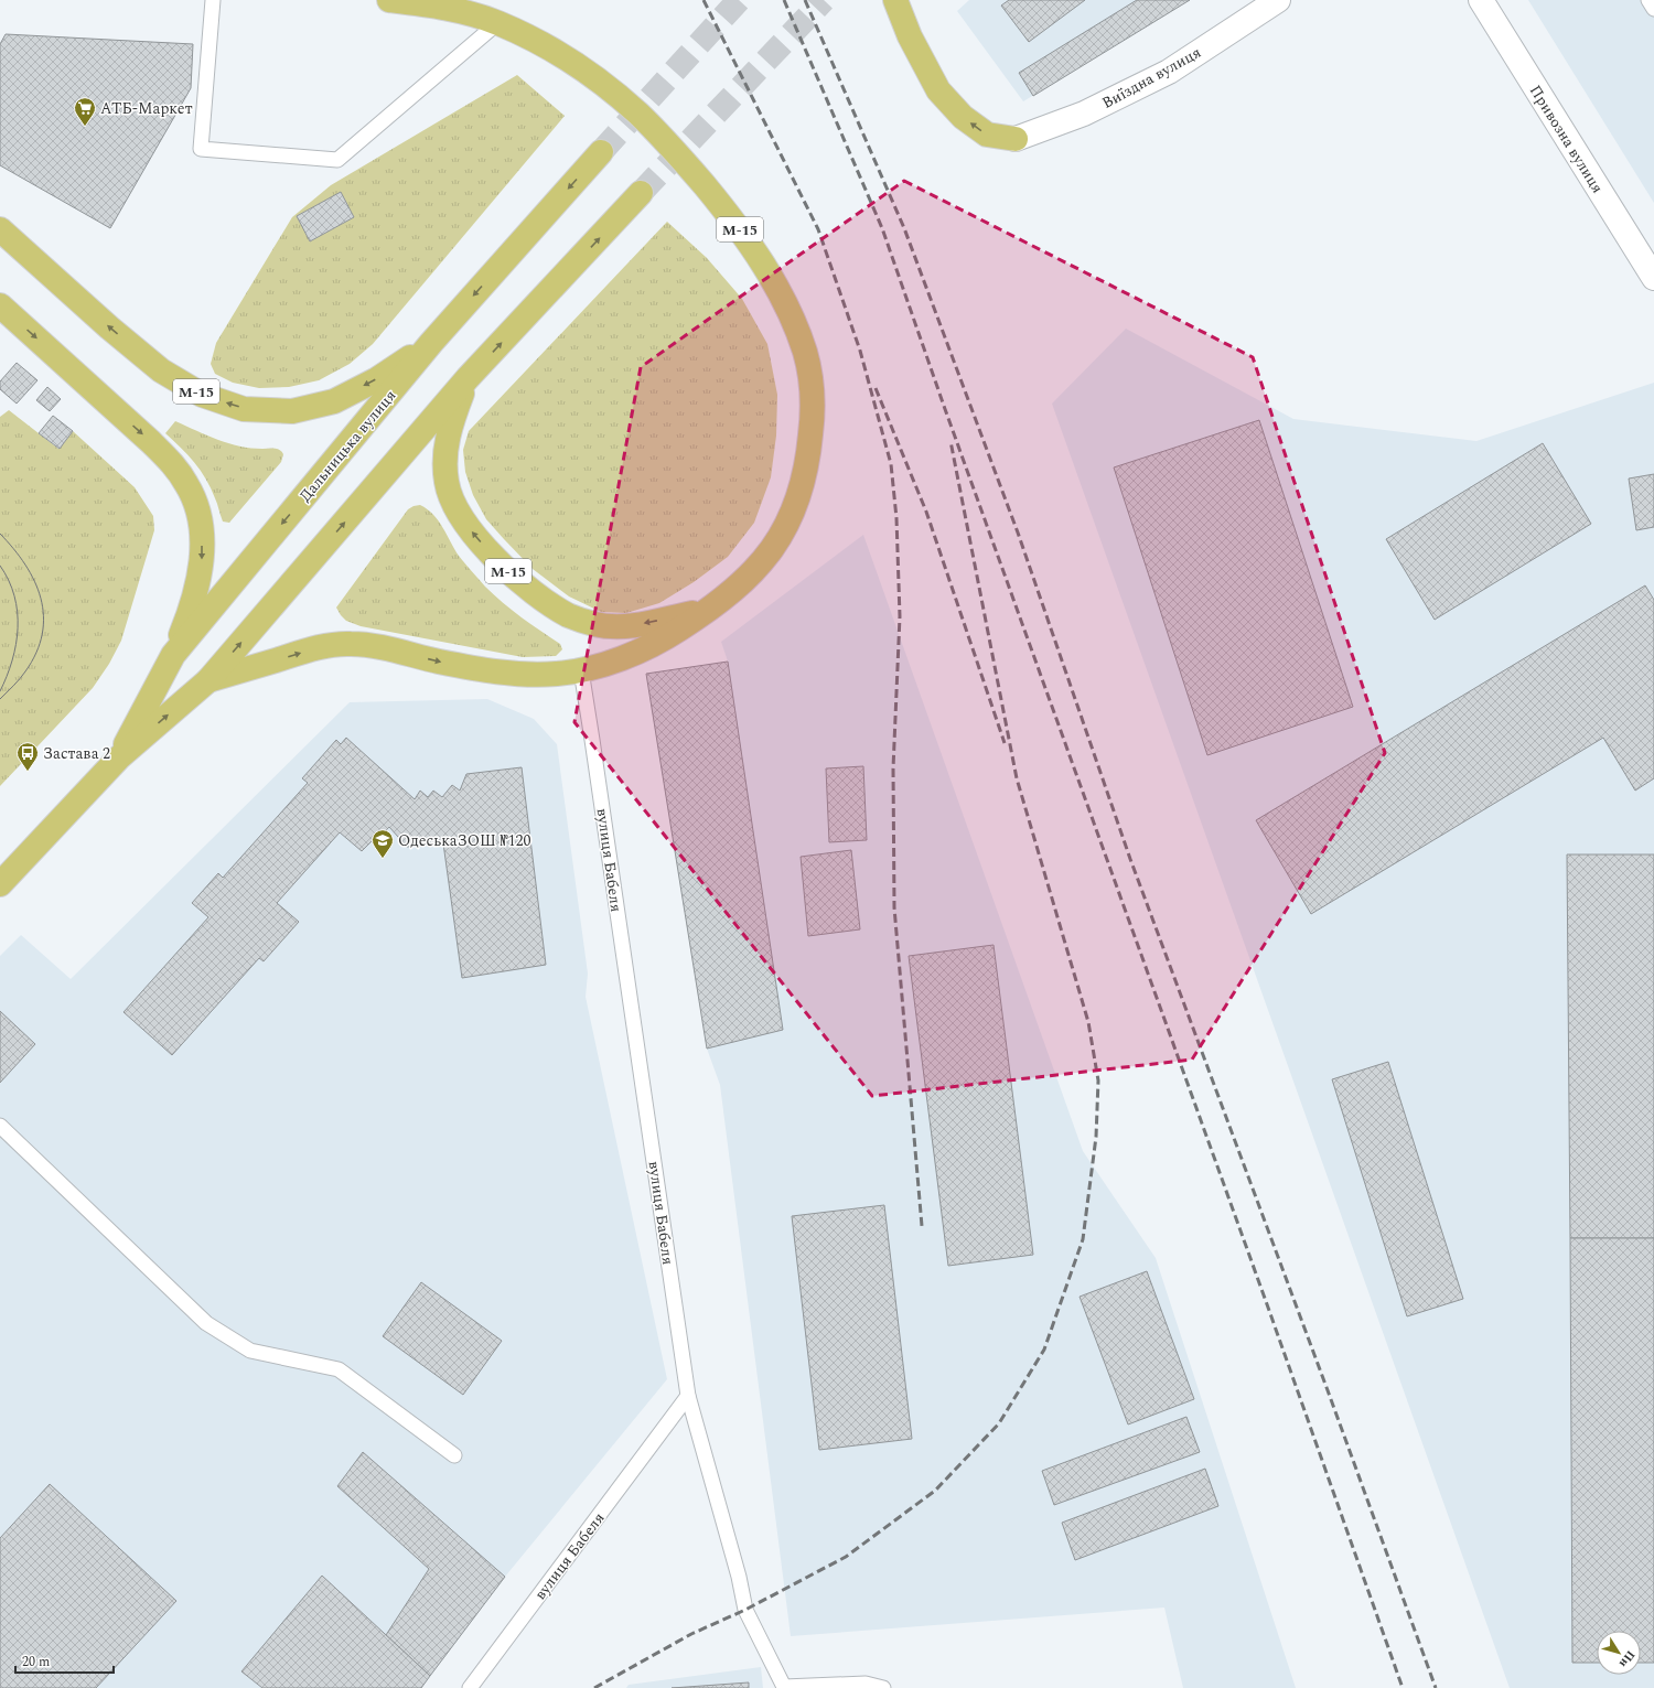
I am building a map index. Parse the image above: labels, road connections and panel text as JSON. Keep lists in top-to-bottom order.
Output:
{
  "streets": {
    "main road": ["М-15", "Дальницька вулиця"],
    "street": ["Виїздна вулиця", "Привозна вулиця"],
    "lane": ["вулиця Бабеля"]
  },
  "crossings": [
    ["М-15", "Дальницька вулиця"]
  ],
  "places": {
    "supermarket": ["АТБ-Маркет"],
    "bus stop": ["Застава 2"],
    "school or university": ["ОдеськаЗОШ №120"]
  },
  "scale_bar": "20 m",
  "north": "bottom right"
}
